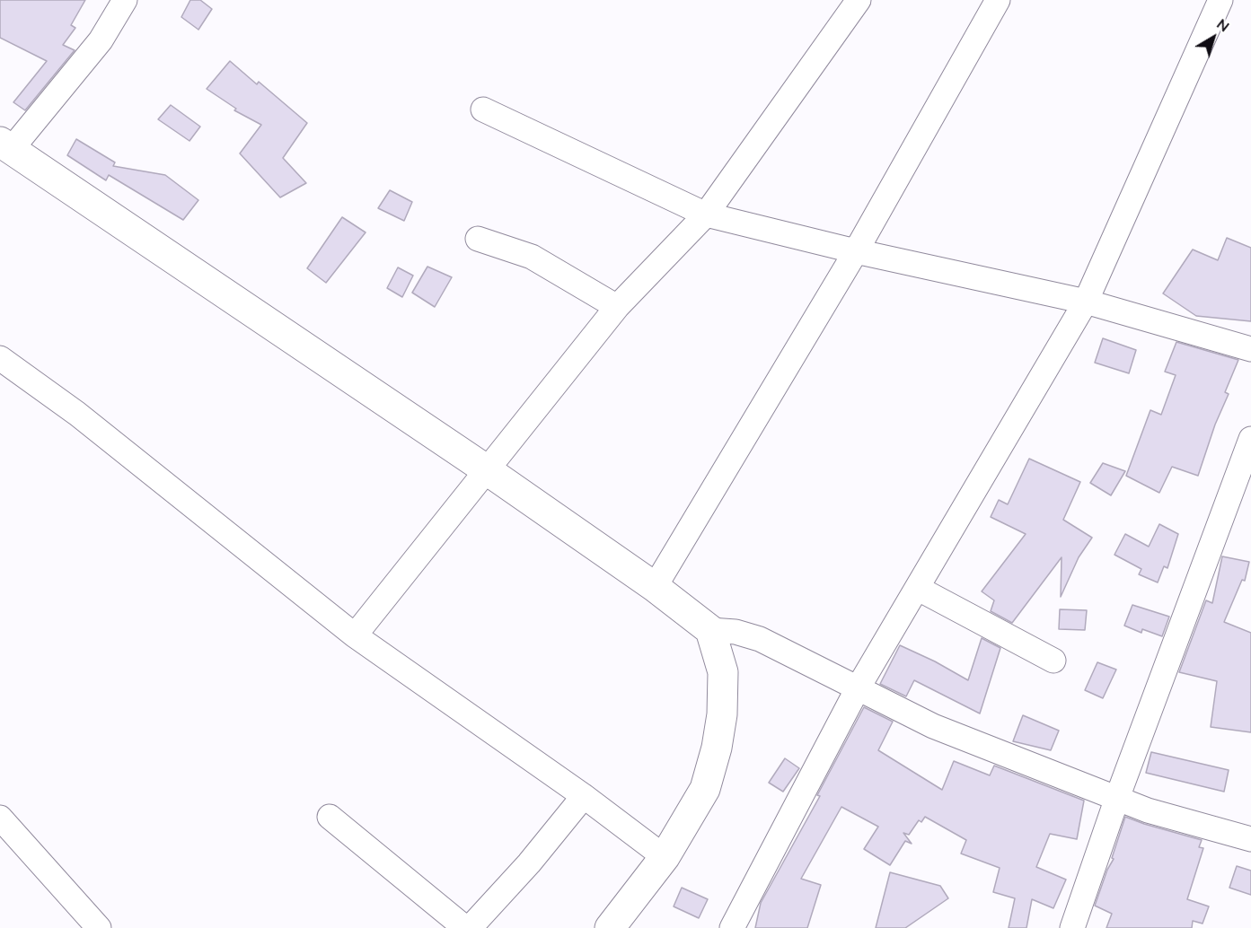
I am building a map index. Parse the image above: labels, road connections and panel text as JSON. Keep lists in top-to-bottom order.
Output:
{
  "north": "top right"
}
